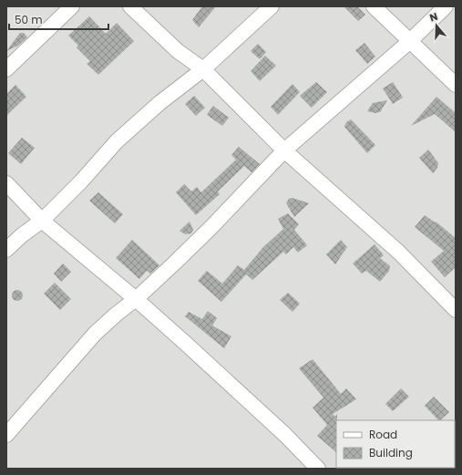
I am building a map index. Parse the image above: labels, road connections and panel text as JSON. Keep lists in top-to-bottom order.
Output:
{
  "legend": ["Road", "Building"],
  "scale_bar": "50 m",
  "north": "top"
}
